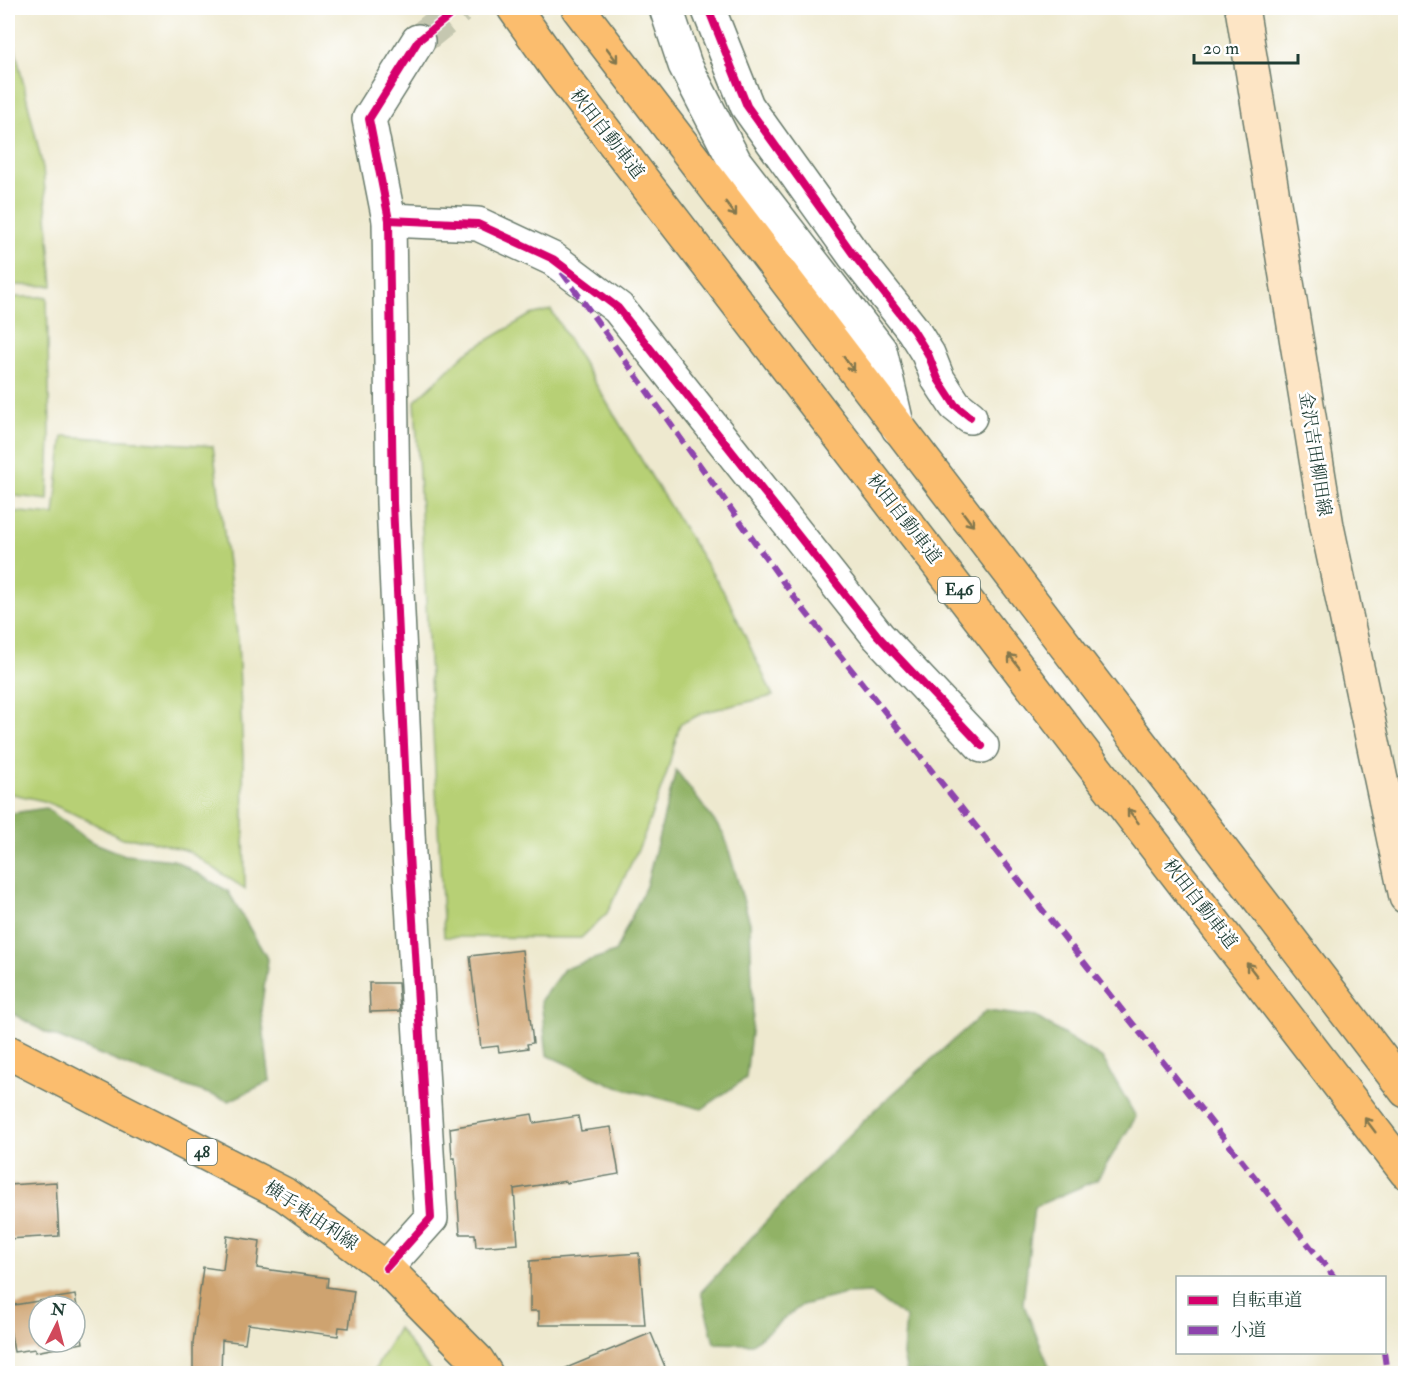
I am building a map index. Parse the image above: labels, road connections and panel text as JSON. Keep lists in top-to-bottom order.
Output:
{
  "streets": {
    "main road": [
      "秋田自動車道",
      "金沢吉田柳田線",
      "E46",
      "48",
      "横手東由利線"
    ]
  },
  "legend": ["自転車道", "小道"],
  "scale_bar": "20 m",
  "north": "top"
}
